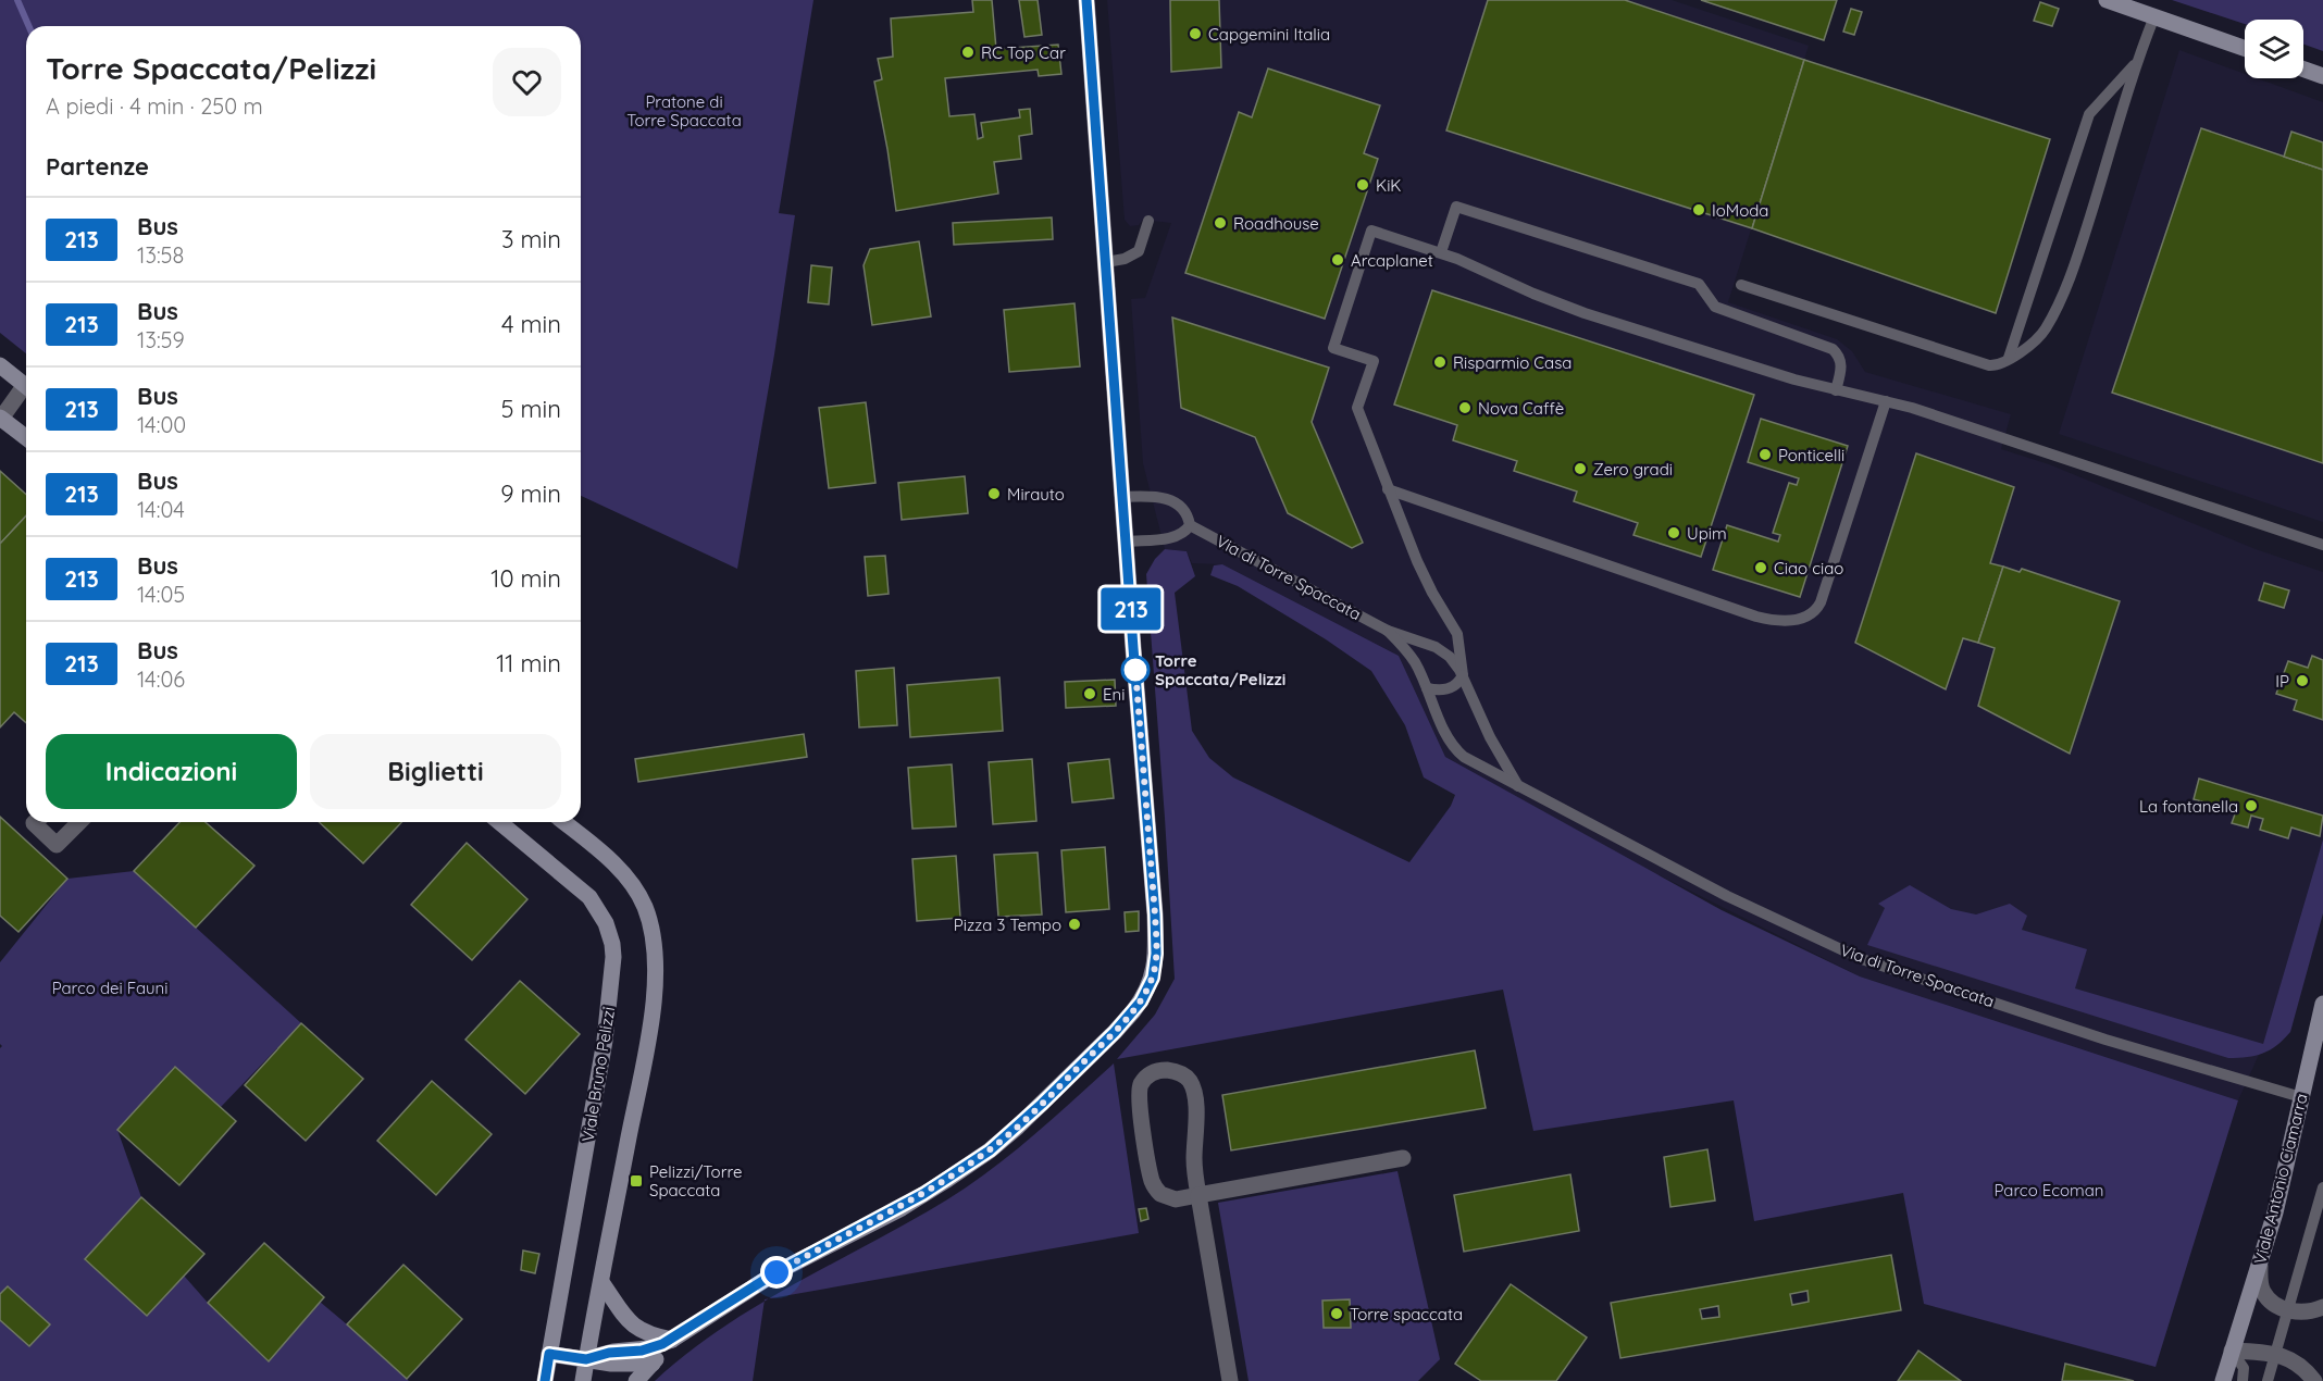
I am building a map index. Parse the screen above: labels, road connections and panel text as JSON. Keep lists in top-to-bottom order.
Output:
{
  "streets": {
    "street": ["Viale Bruno Pelizzi", "Viale Antonio Ciamarra"],
    "lane": ["Via di Torre Spaccata"]
  },
  "crossings": [
    ["Via di Torre Spaccata", "Viale Antonio Ciamarra"]
  ],
  "parks": ["Pratone di Torre Spaccata", "Parco dei Fauni", "Parco Ecoman"],
  "places": {
    "other": [
      "Capgemini Italia",
      "RC Top Car",
      "KiK",
      "IoModa",
      "Roadhouse",
      "Arcaplanet",
      "Risparmio Casa",
      "Nova Caffè",
      "Ponticelli",
      "Zero gradi",
      "Mirauto",
      "Upim",
      "Ciao ciao",
      "Torre Spaccata/Pelizzi",
      "IP",
      "Eni",
      "La fontanella",
      "Pizza 3 Tempo",
      "Torre spaccata"
    ],
    "transit": ["Pelizzi/Torre Spaccata"]
  },
  "lines": ["bus line 213"],
  "page": {
    "on_map": "213",
    "heading": [
      ["Torre Spaccata/Pelizzi", "A piedi · 4 min · 250 m"],
      "Partenze"
    ],
    "list": [
      {
        "mark": "213",
        "name": "Bus",
        "note": "13:58",
        "value": "3 min"
      },
      {
        "mark": "213",
        "name": "Bus",
        "note": "13:59",
        "value": "4 min"
      },
      {
        "mark": "213",
        "name": "Bus",
        "note": "14:00",
        "value": "5 min"
      },
      {
        "mark": "213",
        "name": "Bus",
        "note": "14:04",
        "value": "9 min"
      },
      {
        "mark": "213",
        "name": "Bus",
        "note": "14:05",
        "value": "10 min"
      },
      {
        "mark": "213",
        "name": "Bus",
        "note": "14:06",
        "value": "11 min"
      }
    ],
    "buttons": ["Indicazioni", "Biglietti"]
  }
}
